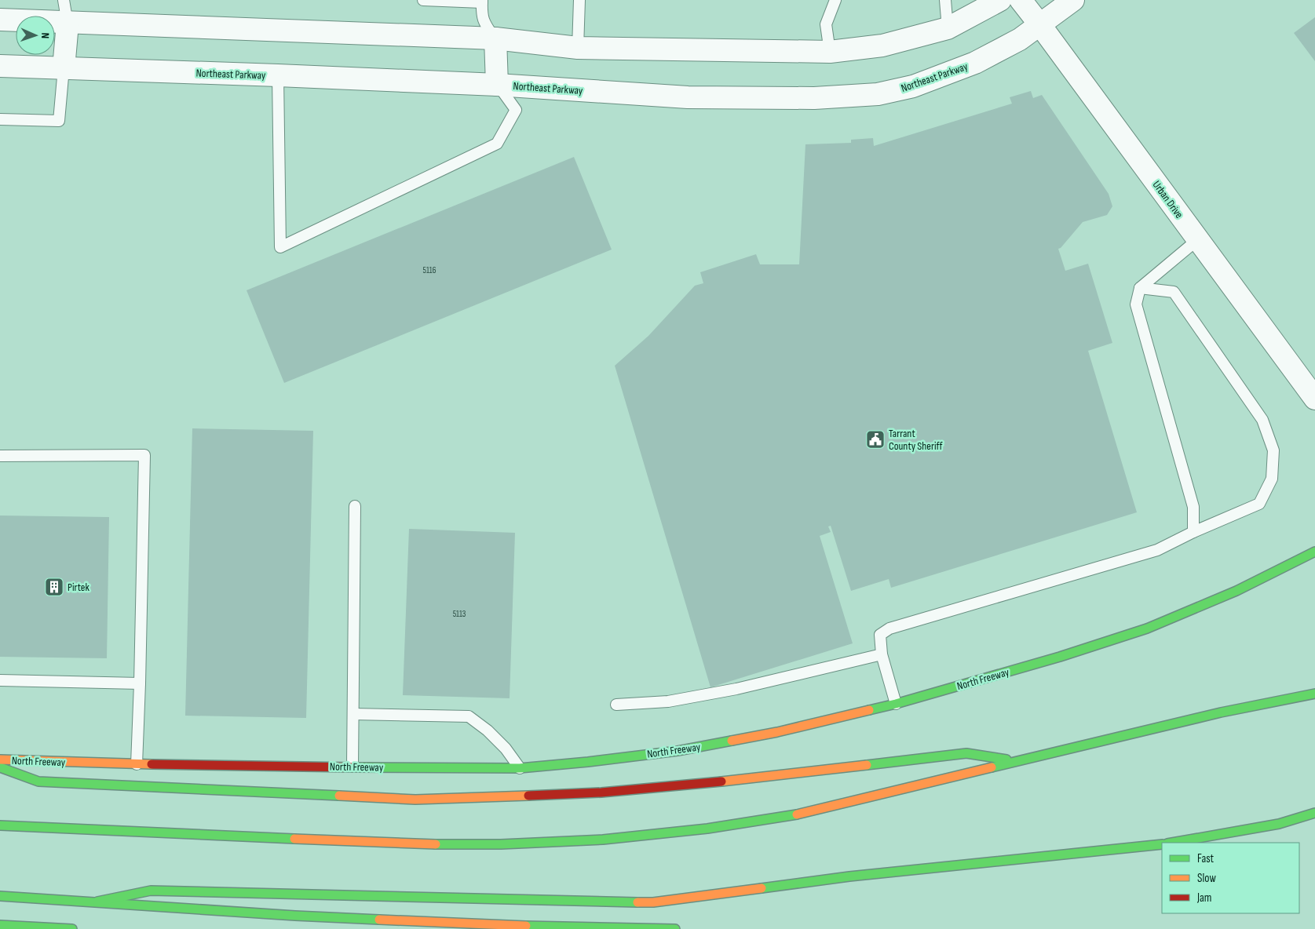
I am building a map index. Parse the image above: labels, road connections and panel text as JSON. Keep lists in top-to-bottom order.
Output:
{
  "streets": {
    "main road": ["North Freeway"],
    "street": ["Northeast Parkway", "Urban Drive"]
  },
  "crossings": [
    ["Northeast Parkway", "Urban Drive"]
  ],
  "places": {
    "public building": ["Tarrant County Sheriff"],
    "building": ["Pirtek"]
  },
  "house_numbers": ["5116", "5113"],
  "legend": ["Fast", "Slow", "Jam"],
  "north": "right"
}
